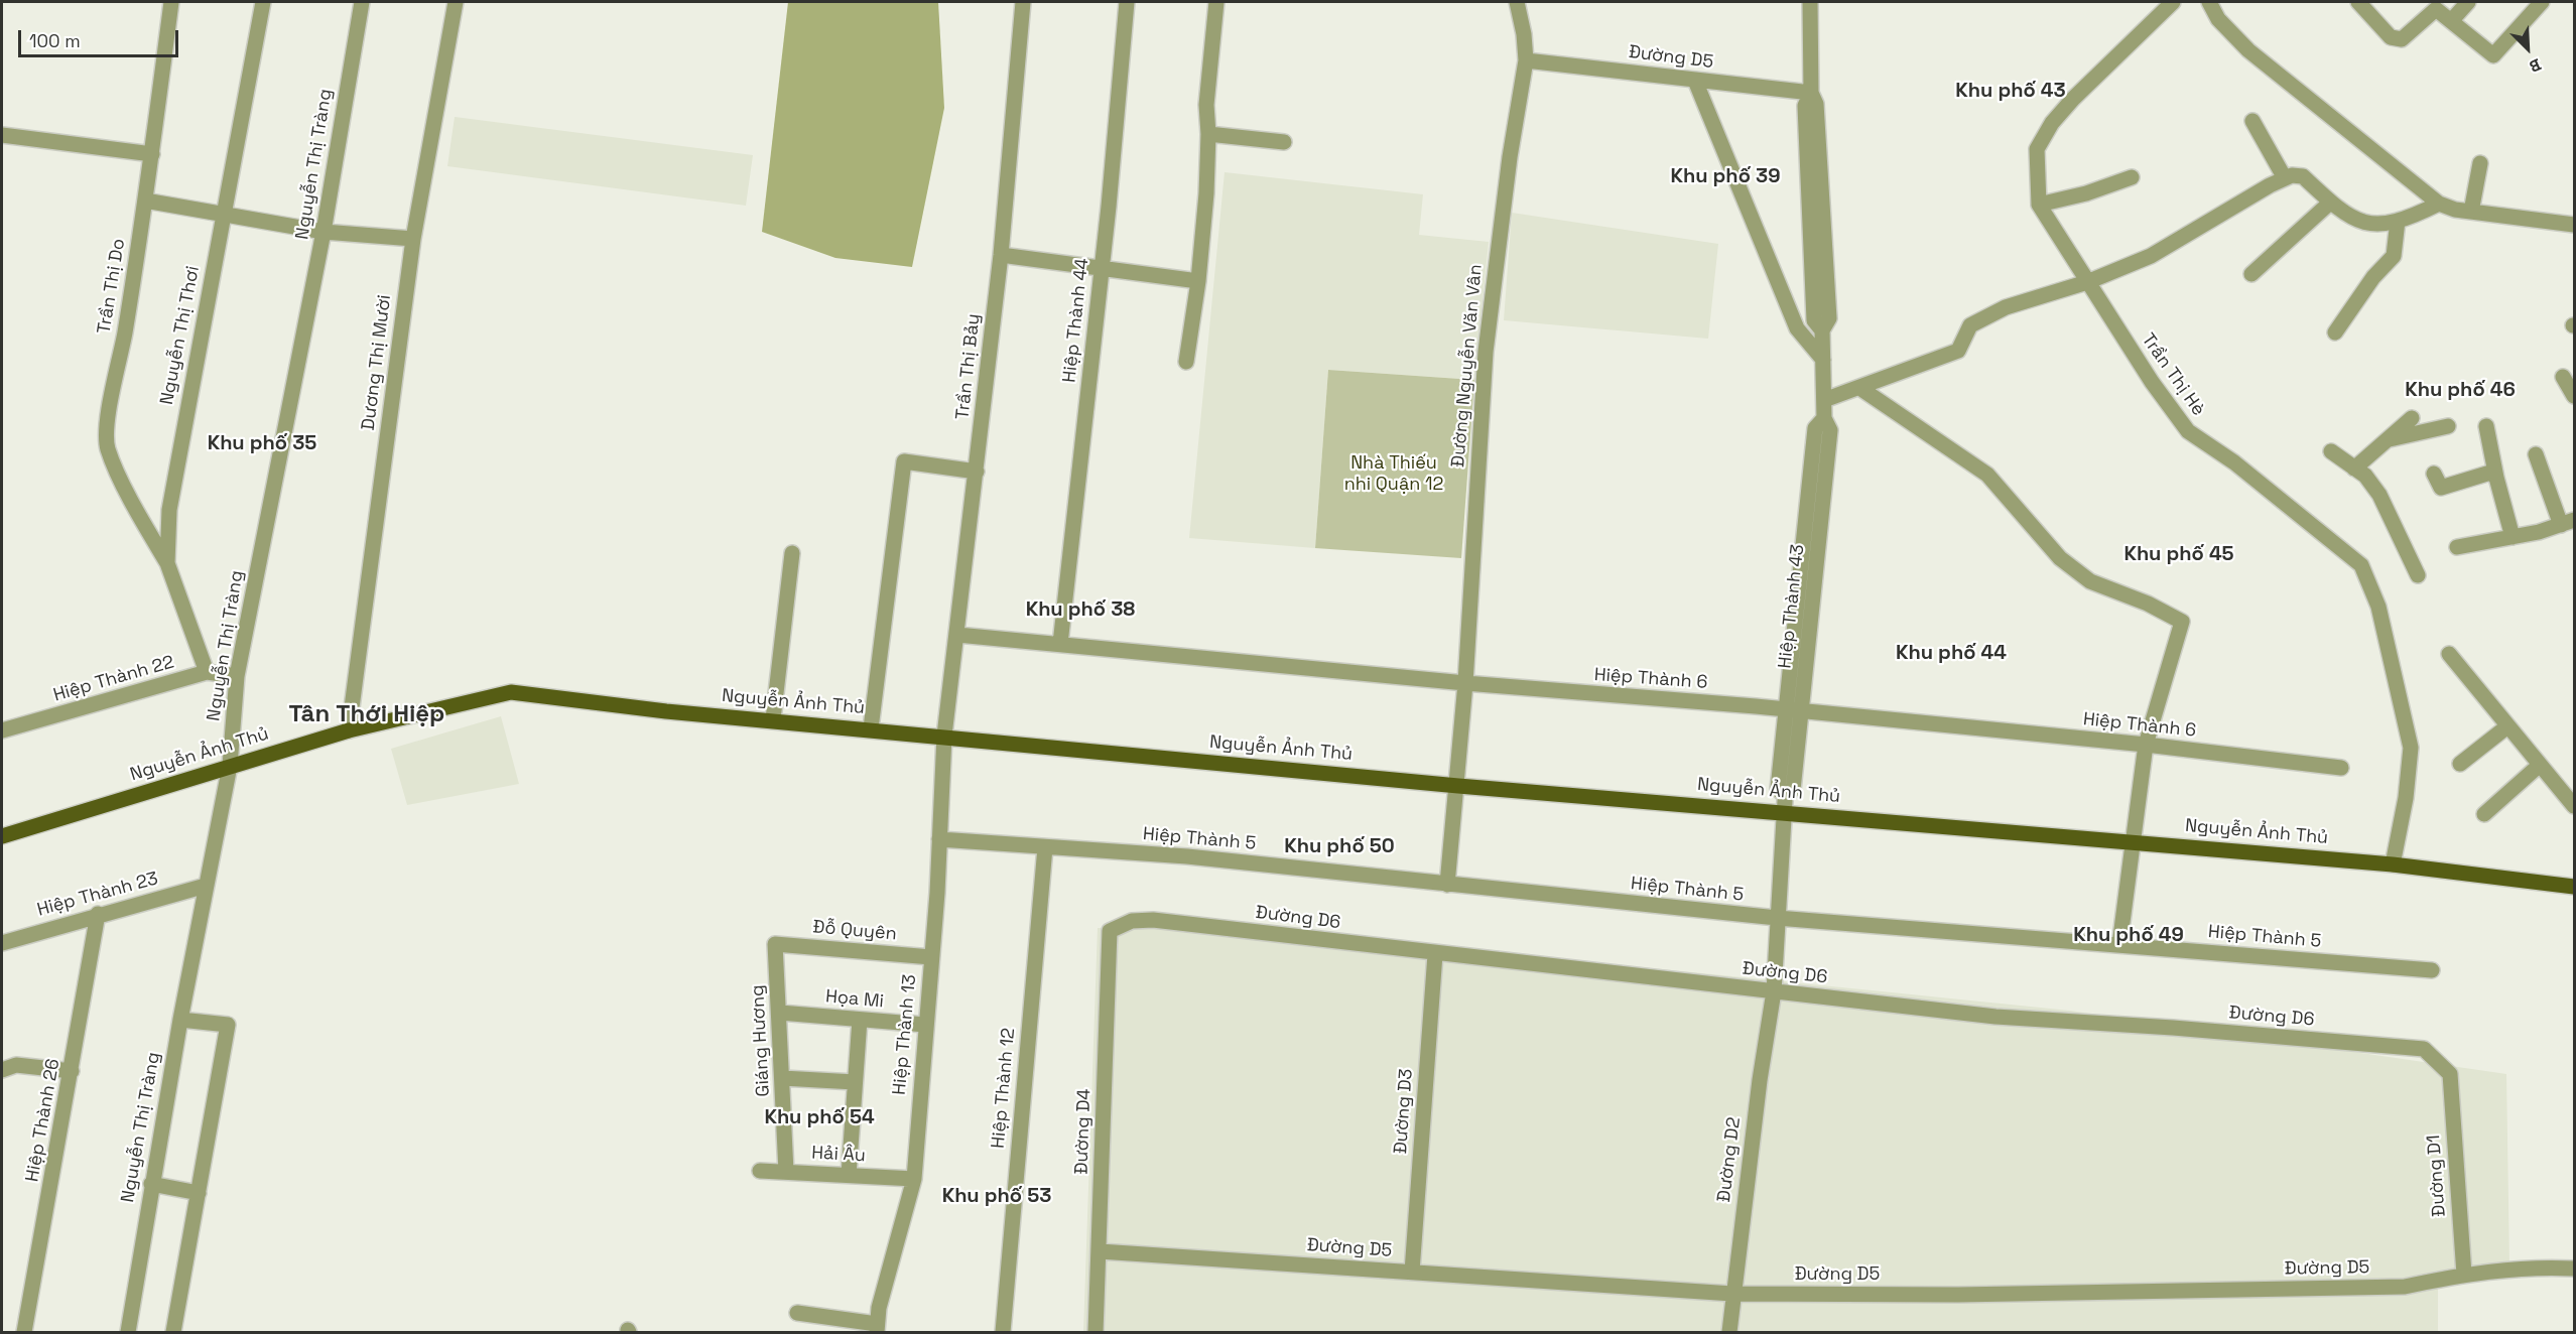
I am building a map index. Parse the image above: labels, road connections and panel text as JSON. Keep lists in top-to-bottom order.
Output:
{
  "streets": {
    "main road": ["Nguyễn Ảnh Thủ"],
    "street": [
      "Đường D5",
      "Nguyễn Thị Tràng",
      "Trần Thị Do",
      "Hiệp Thành 44",
      "Nguyễn Thị Thơi",
      "Dương Thị Mười",
      "Đường Nguyễn Văn Vân",
      "Trần Thị Bảy",
      "Trần Thị Hè",
      "Hiệp Thành 43",
      "Hiệp Thành 22",
      "Hiệp Thành 6",
      "Hiệp Thành 5",
      "Hiệp Thành 23",
      "Đường D6",
      "Đỗ Quyên",
      "Họa Mi",
      "Hiệp Thành 13",
      "Giáng Hương",
      "Hiệp Thành 12",
      "Đường D3",
      "Hiệp Thành 26",
      "Đường D4",
      "Hải Âu",
      "Đường D2",
      "Đường D1"
    ]
  },
  "crossings": [
    ["Đường D5", "Đường Nguyễn Văn Vân"],
    ["Đường D5", "Hiệp Thành 43"],
    ["Đường D5", "Đường D3"],
    ["Đường D5", "Đường D4"],
    ["Đường D5", "Đường D2"],
    ["Đường D5", "Đường D1"],
    ["Nguyễn Thị Tràng", "Hiệp Thành 22"],
    ["Nguyễn Thị Tràng", "Nguyễn Ảnh Thủ"],
    ["Nguyễn Thị Tràng", "Hiệp Thành 23"],
    ["Trần Thị Do", "Nguyễn Thị Thơi"],
    ["Hiệp Thành 44", "Hiệp Thành 6"],
    ["Nguyễn Thị Thơi", "Hiệp Thành 22"],
    ["Dương Thị Mười", "Nguyễn Ảnh Thủ"],
    ["Đường Nguyễn Văn Vân", "Hiệp Thành 6"],
    ["Đường Nguyễn Văn Vân", "Nguyễn Ảnh Thủ"],
    ["Đường Nguyễn Văn Vân", "Hiệp Thành 5"],
    ["Trần Thị Bảy", "Hiệp Thành 6"],
    ["Trần Thị Bảy", "Nguyễn Ảnh Thủ"],
    ["Trần Thị Bảy", "Hiệp Thành 13"],
    ["Trần Thị Hè", "Nguyễn Ảnh Thủ"],
    ["Hiệp Thành 43", "Hiệp Thành 6"],
    ["Hiệp Thành 43", "Nguyễn Ảnh Thủ"],
    ["Hiệp Thành 43", "Hiệp Thành 5"],
    ["Hiệp Thành 43", "Đường D6"],
    ["Hiệp Thành 43", "Đường D2"],
    ["Nguyễn Ảnh Thủ", "Hiệp Thành 13"],
    ["Hiệp Thành 5", "Hiệp Thành 13"],
    ["Hiệp Thành 5", "Hiệp Thành 12"],
    ["Hiệp Thành 23", "Hiệp Thành 26"],
    ["Đường D6", "Đường D3"],
    ["Đường D6", "Đường D4"],
    ["Đường D6", "Đường D2"],
    ["Đường D6", "Đường D1"],
    ["Đỗ Quyên", "Hiệp Thành 13"],
    ["Đỗ Quyên", "Giáng Hương"],
    ["Họa Mi", "Hiệp Thành 13"],
    ["Họa Mi", "Giáng Hương"],
    ["Hiệp Thành 13", "Hải Âu"],
    ["Giáng Hương", "Hải Âu"]
  ],
  "districts": [
    "Khu phố 43",
    "Khu phố 39",
    "Khu phố 46",
    "Khu phố 35",
    "Khu phố 45",
    "Khu phố 38",
    "Khu phố 44",
    "Tân Thới Hiệp",
    "Khu phố 50",
    "Khu phố 49",
    "Khu phố 54",
    "Khu phố 53"
  ],
  "parks": ["Nhà Thiếu nhi Quận 12"],
  "scale_bar": "100 m",
  "north": "bottom right"
}
